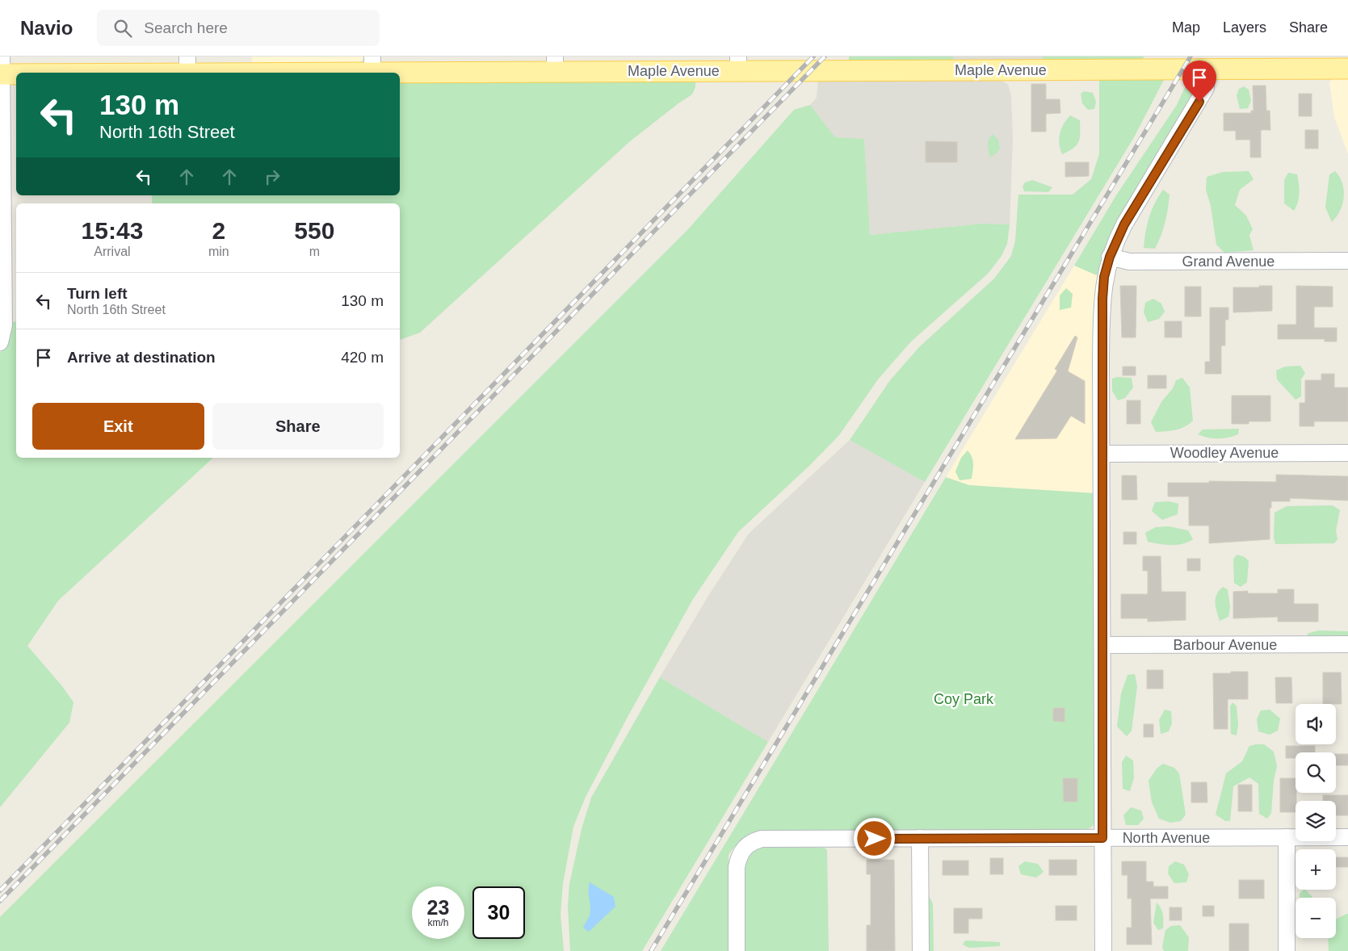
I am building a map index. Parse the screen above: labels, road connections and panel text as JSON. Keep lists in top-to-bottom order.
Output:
{
  "streets": {
    "main road": ["Maple Avenue"],
    "street": [
      "Grand Avenue",
      "Woodley Avenue",
      "Barbour Avenue",
      "North Avenue"
    ]
  },
  "parks": ["Coy Park"],
  "page": {
    "header": "Navio",
    "search": "Search here",
    "nav": ["Map", "Layers", "Share"],
    "turn": ["130 m", "North 16th Street"],
    "eta": [
      "15:43",
      "Arrival",
      "2",
      "min",
      "550",
      "m"
    ],
    "list": [
      {
        "name": "Turn left",
        "note": "North 16th Street",
        "value": "130 m"
      },
      {
        "name": "Arrive at destination",
        "value": "420 m"
      }
    ],
    "buttons": ["Exit", "Share"],
    "map_buttons": ["+", "−"],
    "speed": "23 km/h",
    "limit": "30"
  }
}
